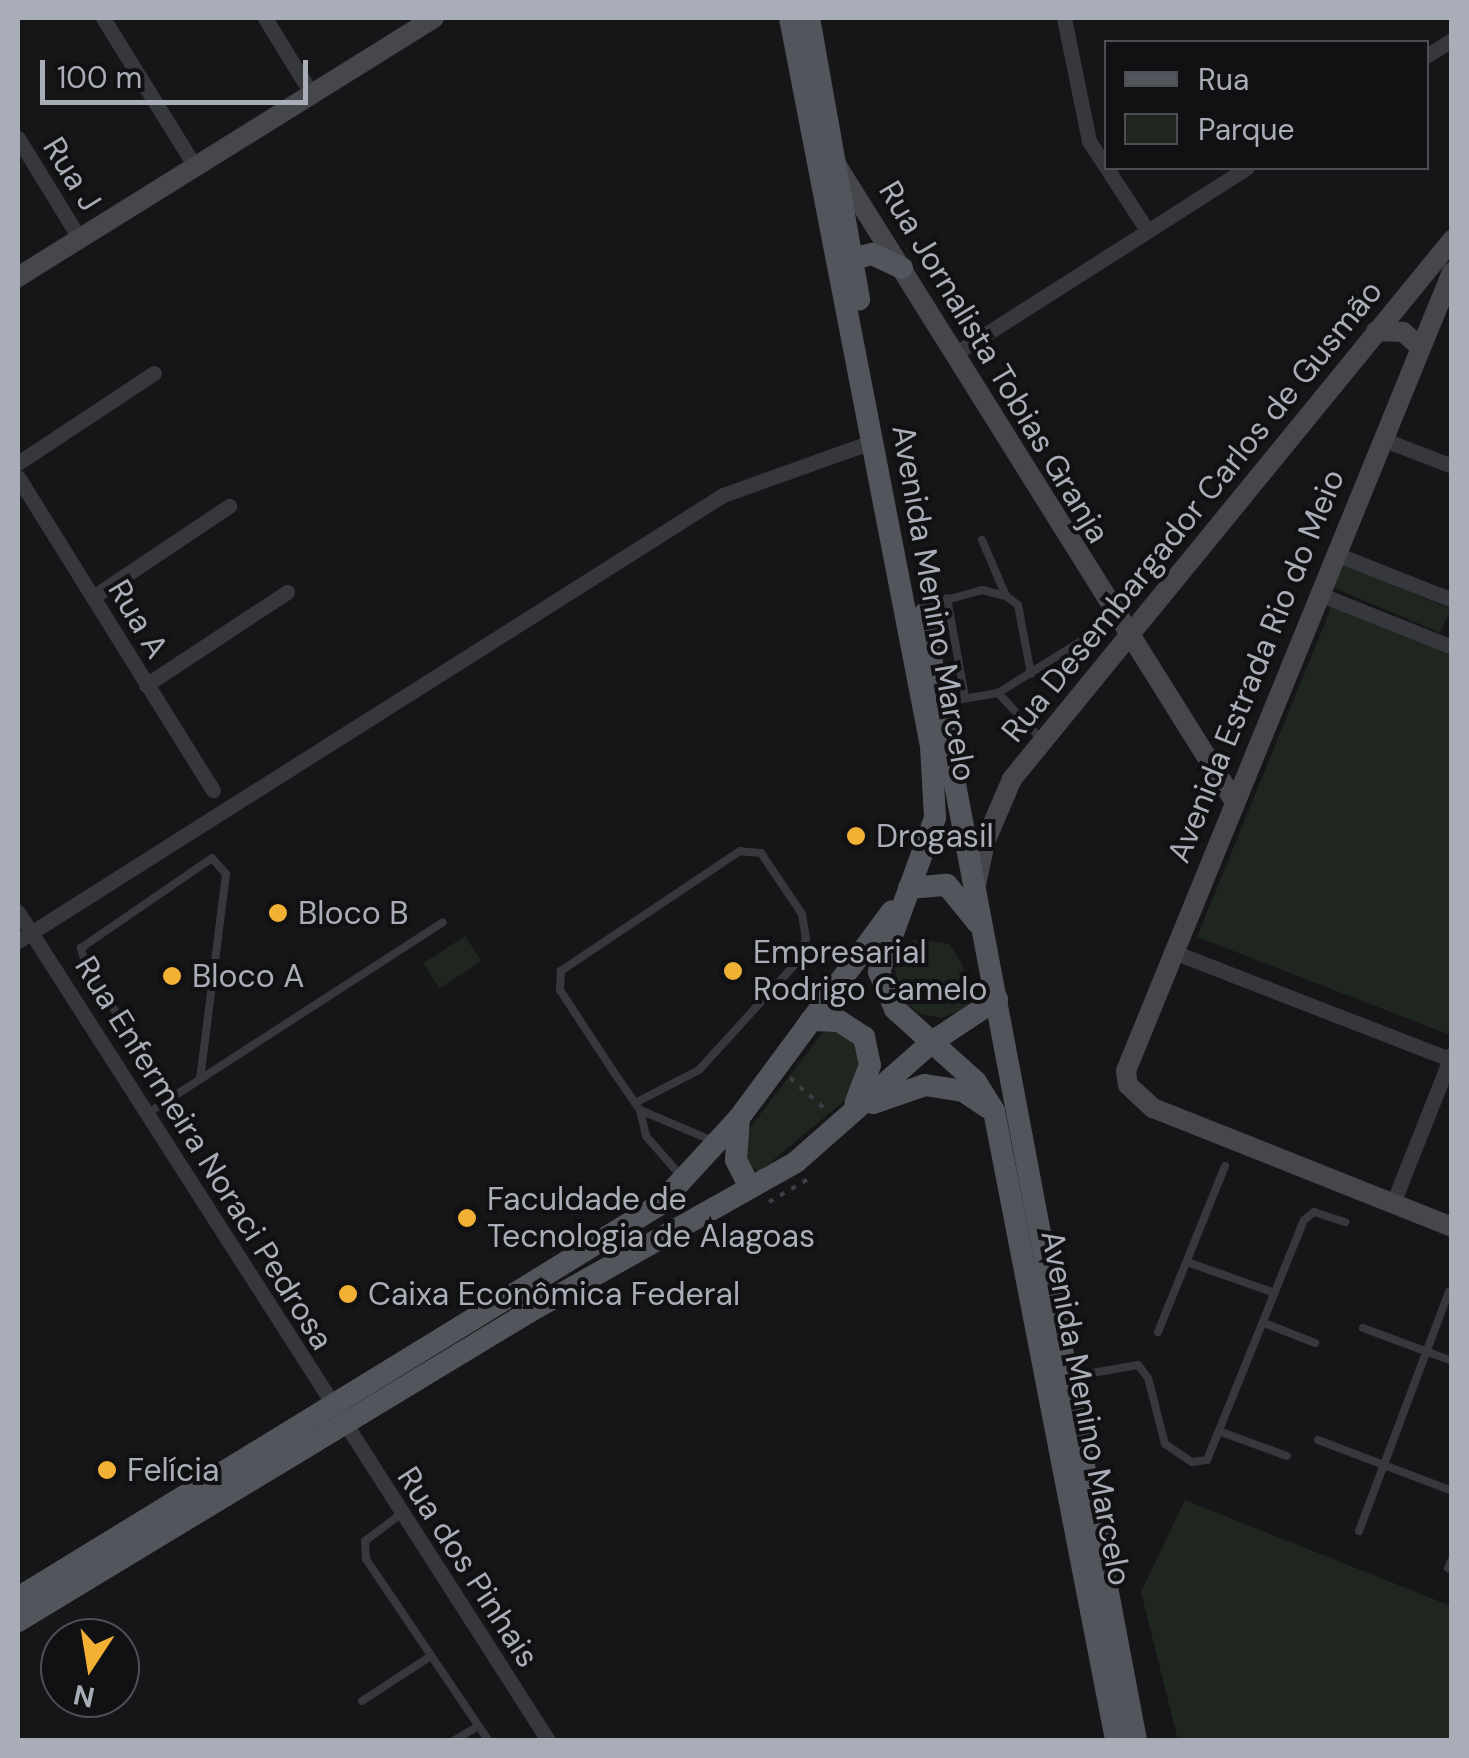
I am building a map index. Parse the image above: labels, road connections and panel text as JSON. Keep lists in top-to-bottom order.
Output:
{
  "streets": {
    "main road": ["Avenida Menino Marcelo"],
    "street": [
      "Rua J",
      "Rua Jornalista Tobias Granja",
      "Rua Desembargador Carlos de Gusmão",
      "Rua A",
      "Avenida Estrada Rio do Meio",
      "Rua Enfermeira Noraci Pedrosa",
      "Rua dos Pinhais"
    ]
  },
  "crossings": [
    ["Rua Jornalista Tobias Granja", "Rua Desembargador Carlos de Gusmão"],
    ["Rua Jornalista Tobias Granja", "Avenida Menino Marcelo"],
    ["Rua Jornalista Tobias Granja", "Avenida Estrada Rio do Meio"],
    ["Rua Desembargador Carlos de Gusmão", "Avenida Menino Marcelo"],
    ["Rua Enfermeira Noraci Pedrosa", "Rua dos Pinhais"]
  ],
  "places": [
    "Drogasil",
    "Bloco B",
    "Empresarial Rodrigo Camelo",
    "Bloco A",
    "Faculdade de Tecnologia de Alagoas",
    "Caixa Econômica Federal",
    "Felícia"
  ],
  "legend": ["Rua", "Parque"],
  "scale_bar": "100 m",
  "north": "bottom"
}
